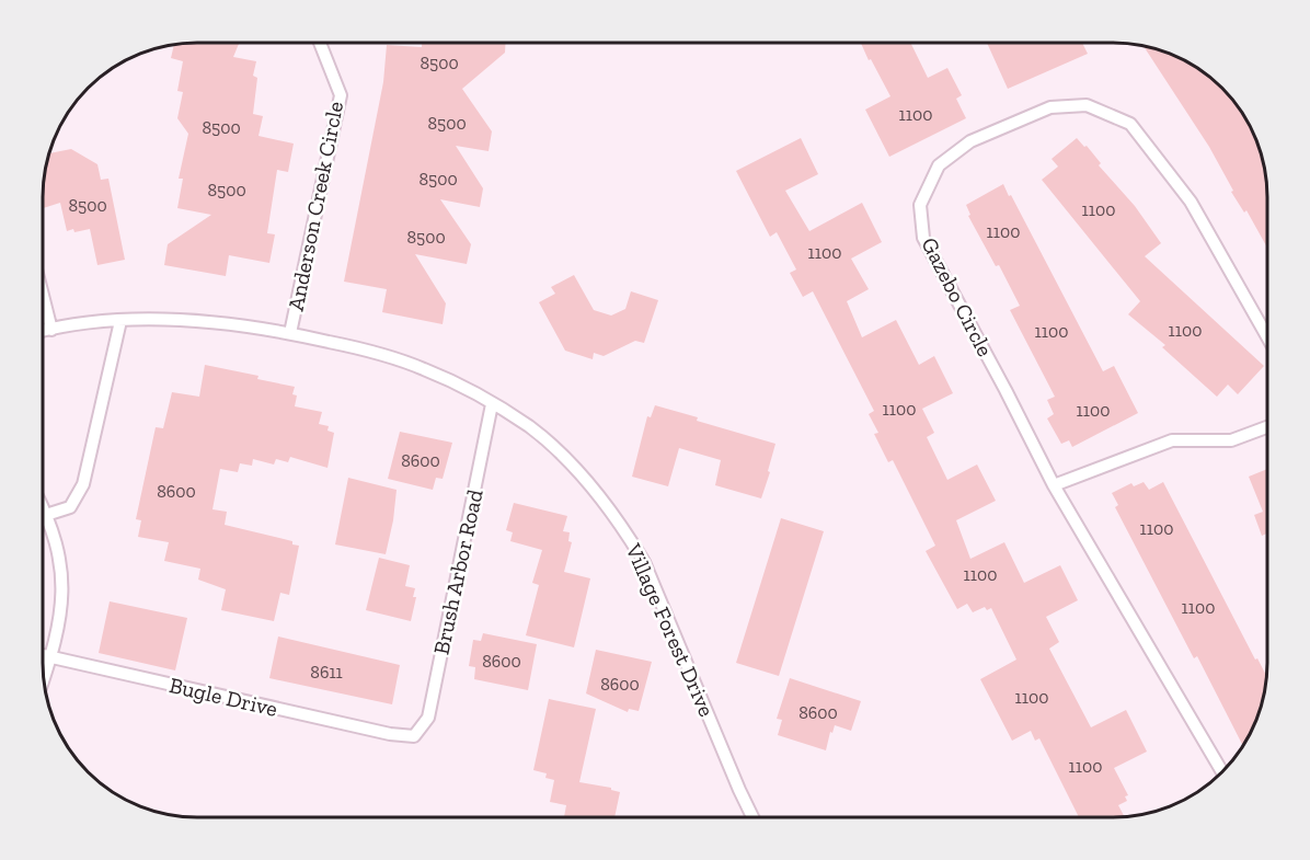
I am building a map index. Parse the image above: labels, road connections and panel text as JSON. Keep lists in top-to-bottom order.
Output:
{
  "streets": {
    "lane": [
      "Anderson Creek Circle",
      "Gazebo Circle",
      "Brush Arbor Road",
      "Village Forest Drive",
      "Bugle Drive"
    ]
  },
  "crossings": [
    ["Anderson Creek Circle", "Village Forest Drive"],
    ["Brush Arbor Road", "Village Forest Drive"],
    ["Brush Arbor Road", "Bugle Drive"]
  ],
  "house_numbers": [
    "8500",
    "1100",
    "8500",
    "8500",
    "8500",
    "8500",
    "8500",
    "1100",
    "1100",
    "8500",
    "1100",
    "1100",
    "1100",
    "1100",
    "1100",
    "8600",
    "8600",
    "1100",
    "1100",
    "1100",
    "8600",
    "8611",
    "8600",
    "1100",
    "8600",
    "1100"
  ]
}
